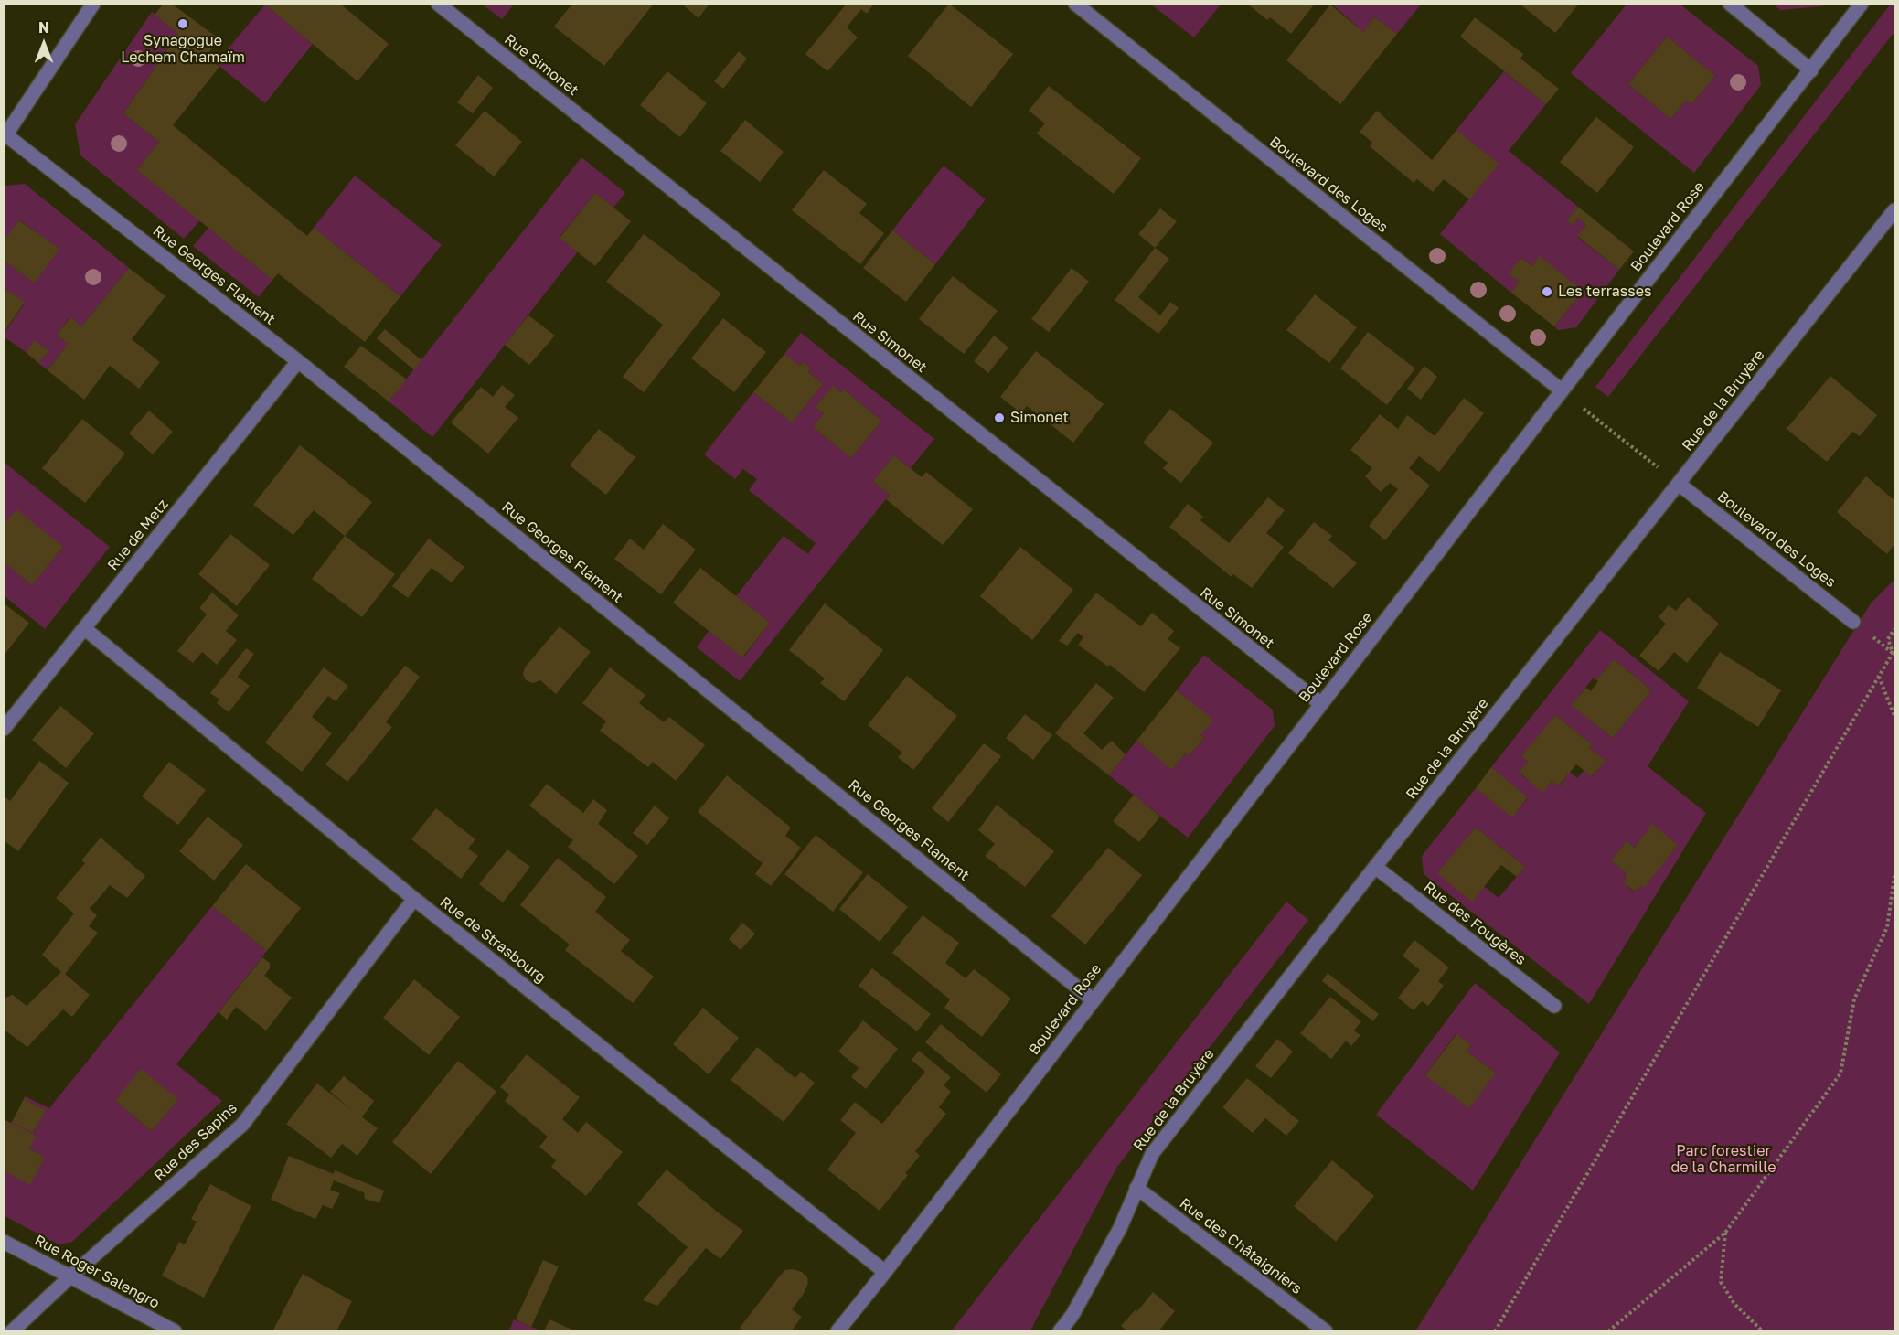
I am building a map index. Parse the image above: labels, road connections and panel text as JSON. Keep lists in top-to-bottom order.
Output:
{
  "streets": {
    "street": [
      "Rue Simonet",
      "Boulevard des Loges",
      "Boulevard Rose",
      "Rue Georges Flament",
      "Rue de la Bruyère",
      "Rue de Metz",
      "Rue des Fougères",
      "Rue de Strasbourg",
      "Rue des Sapins",
      "Rue des Châtaigniers",
      "Rue Roger Salengro"
    ]
  },
  "crossings": [
    ["Rue Simonet", "Boulevard Rose"],
    ["Boulevard des Loges", "Boulevard Rose"],
    ["Boulevard des Loges", "Rue de la Bruyère"],
    ["Boulevard Rose", "Rue Georges Flament"],
    ["Boulevard Rose", "Rue de Strasbourg"],
    ["Rue Georges Flament", "Rue de Metz"],
    ["Rue de la Bruyère", "Rue des Fougères"],
    ["Rue de la Bruyère", "Rue des Châtaigniers"],
    ["Rue de Metz", "Rue de Strasbourg"],
    ["Rue de Strasbourg", "Rue des Sapins"],
    ["Rue des Sapins", "Rue Roger Salengro"]
  ],
  "parks": ["Parc forestier de la Charmille"],
  "places": ["Synagogue Lechem Chamaïm", "Les terrasses", "Simonet"],
  "north": "top"
}
